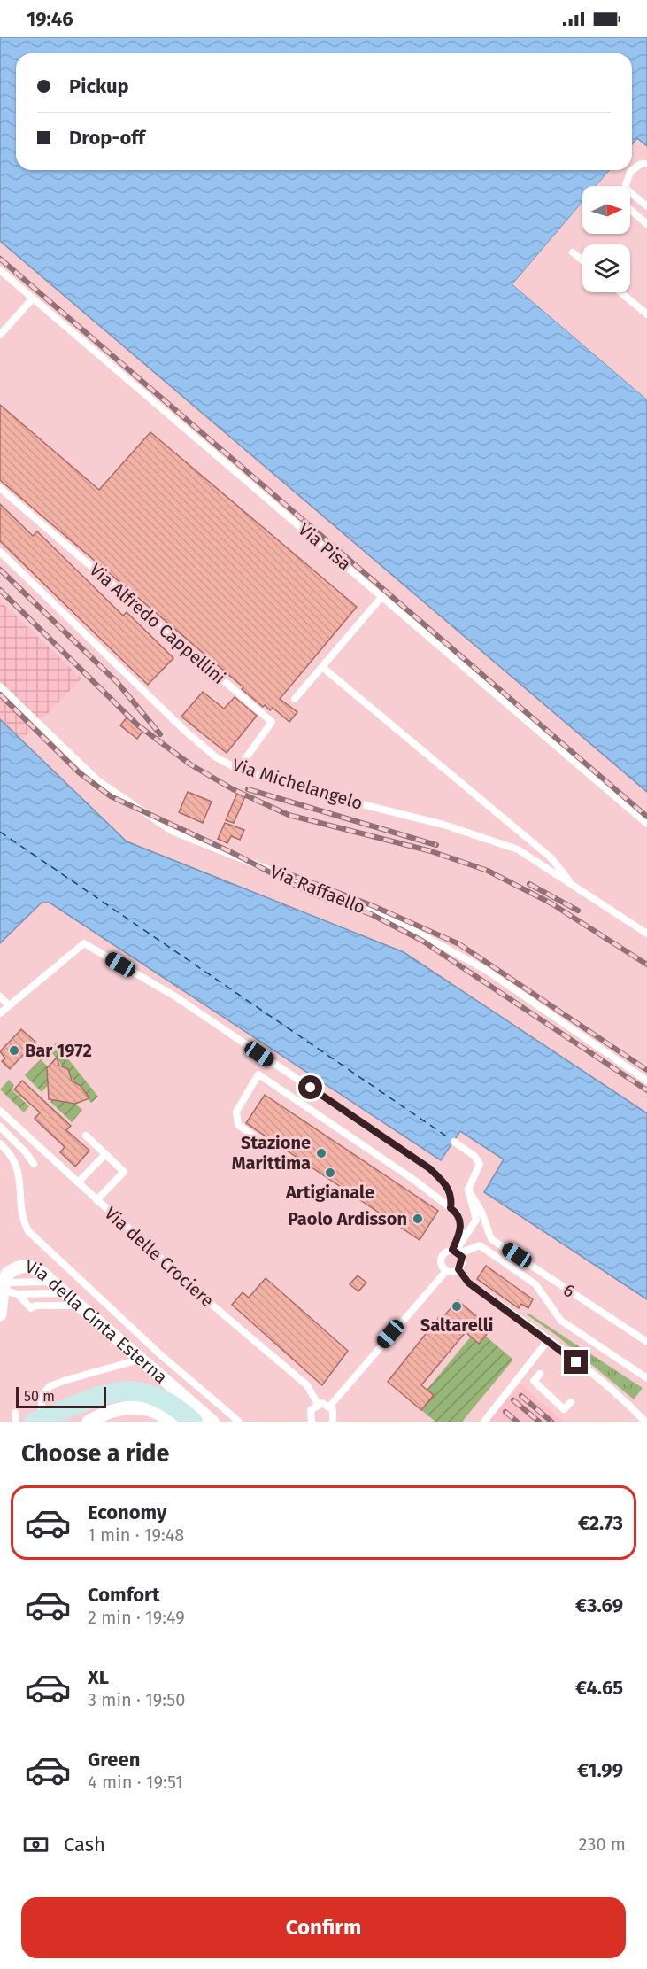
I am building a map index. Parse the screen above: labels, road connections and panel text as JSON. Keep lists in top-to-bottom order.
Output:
{
  "streets": {
    "main road": ["Via della Cinta Esterna"],
    "lane": [
      "Via Pisa",
      "Via Alfredo Cappellini",
      "Via Michelangelo",
      "Via Raffaello",
      "Via delle Crociere",
      "6"
    ]
  },
  "crossings": [
    ["Via Alfredo Cappellini", "Via Michelangelo"]
  ],
  "places": [
    "Bar 1972",
    "Stazione Marittima",
    "Artigianale",
    "Paolo Ardisson",
    "Saltarelli"
  ],
  "scale_bar": "50 m",
  "north": "right",
  "page": {
    "status": "19:46",
    "banner": ["Pickup", "Drop-off"],
    "scale": "50 m",
    "heading": "Choose a ride",
    "list": [
      {
        "name": "Economy",
        "note": "1 min · 19:48",
        "value": "€2.73"
      },
      {
        "name": "Comfort",
        "note": "2 min · 19:49",
        "value": "€3.69"
      },
      {
        "name": "XL",
        "note": "3 min · 19:50",
        "value": "€4.65"
      },
      {
        "name": "Green",
        "note": "4 min · 19:51",
        "value": "€1.99"
      }
    ],
    "pay": ["Cash", "230 m"],
    "buttons": "Confirm"
  }
}
